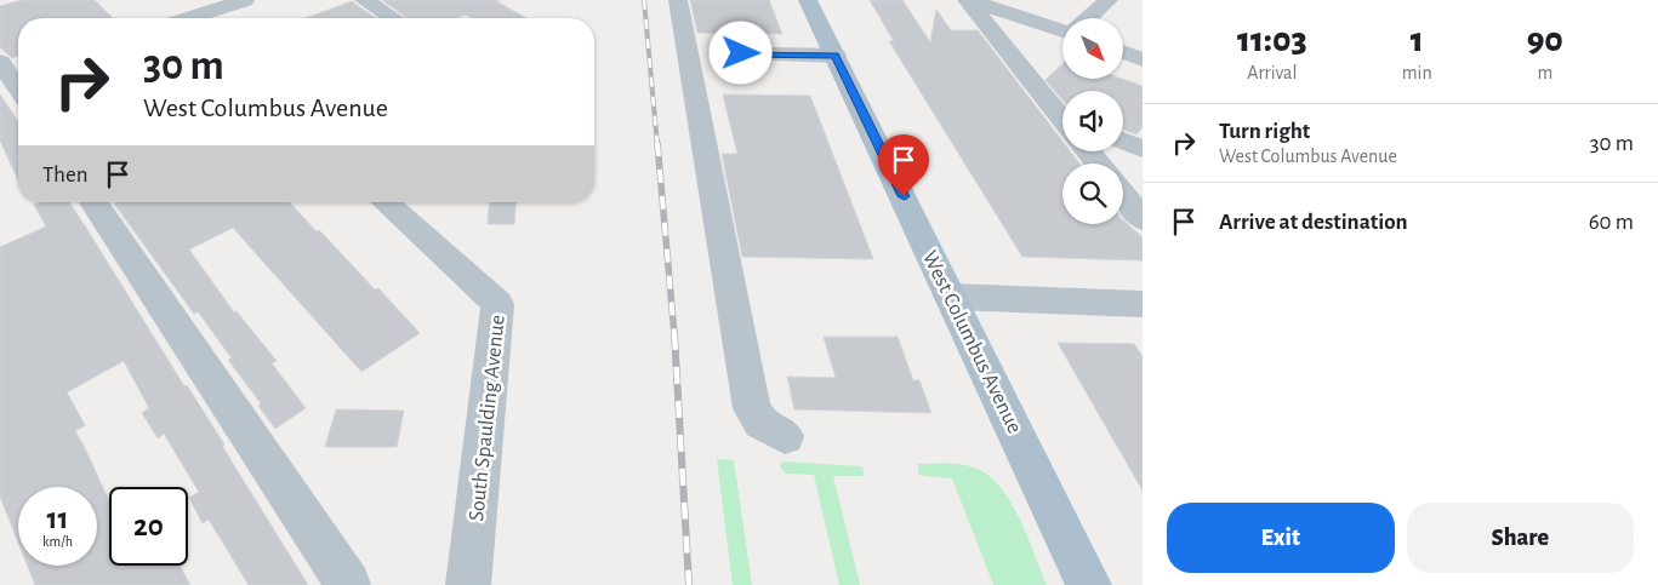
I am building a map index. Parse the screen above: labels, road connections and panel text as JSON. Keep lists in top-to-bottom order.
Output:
{
  "streets": {
    "main road": ["West Columbus Avenue"],
    "street": ["South Spaulding Avenue"]
  },
  "north": "bottom right",
  "page": {
    "eta": [
      "11:03",
      "Arrival",
      "1",
      "min",
      "90",
      "m"
    ],
    "turn": ["30 m", "West Columbus Avenue"],
    "list": [
      {
        "name": "Turn right",
        "note": "West Columbus Avenue",
        "value": "30 m"
      },
      {
        "name": "Arrive at destination",
        "value": "60 m"
      }
    ],
    "then": "Then",
    "speed": "11 km/h",
    "limit": "20",
    "buttons": ["Exit", "Share"]
  }
}
